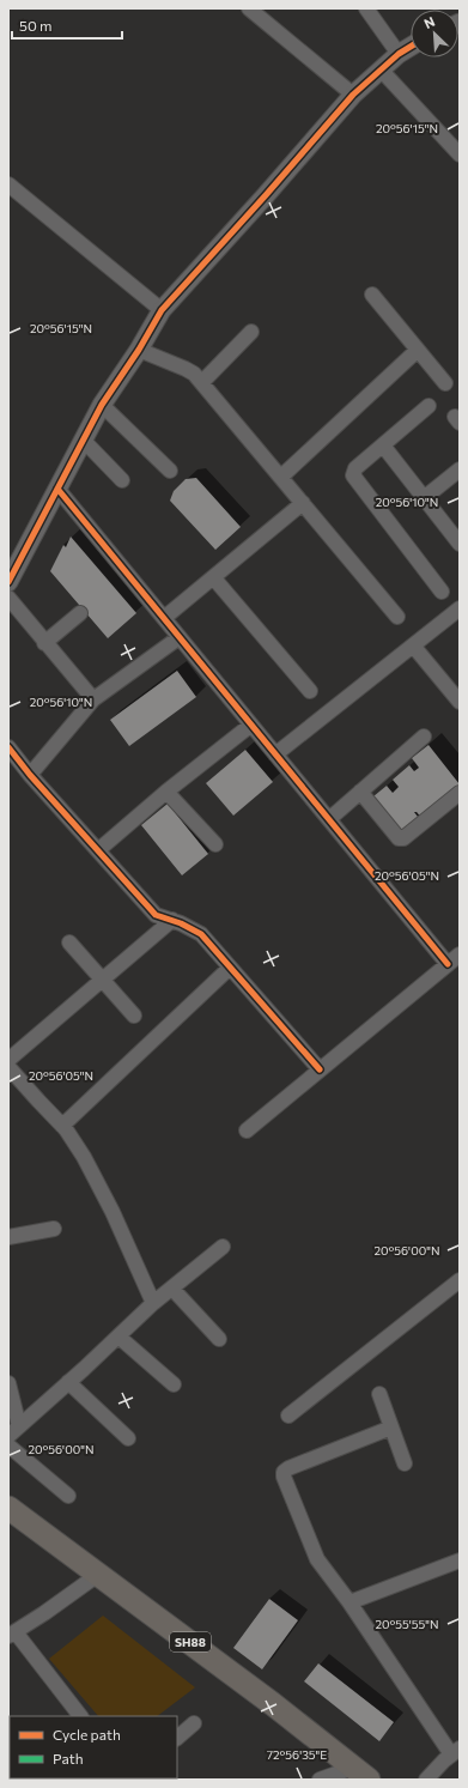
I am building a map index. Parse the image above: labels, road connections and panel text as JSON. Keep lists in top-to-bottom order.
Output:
{
  "streets": {
    "main road": ["SH88"]
  },
  "legend": ["Cycle path", "Path"],
  "scale_bar": "50 m",
  "north": "top left",
  "coordinates": [
    "20°56'15\"N",
    "20°56'10\"N",
    "20°56'05\"N",
    "20°56'00\"N",
    "20°55'55\"N",
    "72°56'35\"E"
  ]
}
